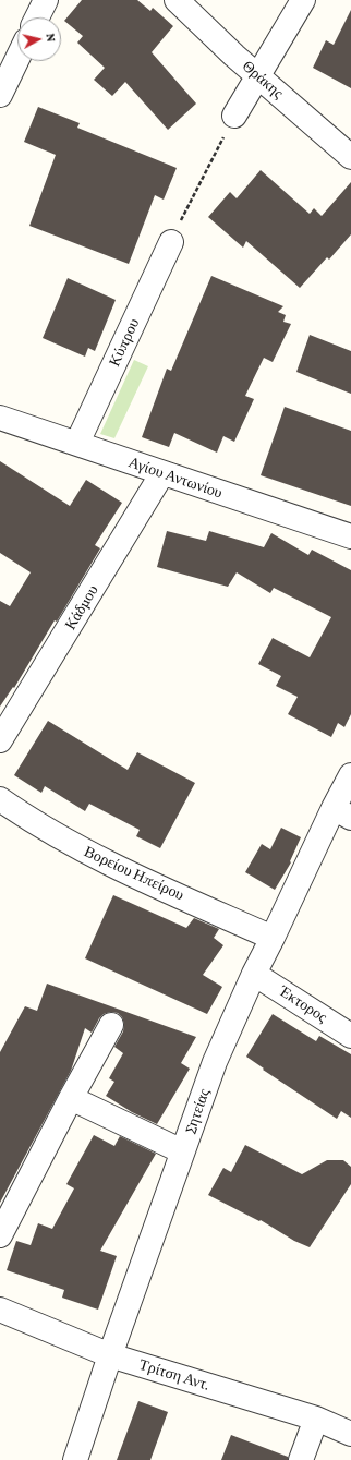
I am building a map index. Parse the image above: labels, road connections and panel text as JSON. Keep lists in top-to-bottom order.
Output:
{
  "streets": {
    "street": [
      "Θράκης",
      "Κύπρου",
      "Αγίου Αντωνίου",
      "Κάδμου",
      "Βορείου Ηπείρου",
      "Έκτορος",
      "Σητείας",
      "Τρίτση Αντ."
    ]
  },
  "crossings": [
    ["Κύπρου", "Αγίου Αντωνίου"],
    ["Αγίου Αντωνίου", "Κάδμου"],
    ["Βορείου Ηπείρου", "Σητείας"],
    ["Έκτορος", "Σητείας"],
    ["Σητείας", "Τρίτση Αντ."]
  ],
  "north": "right"
}
